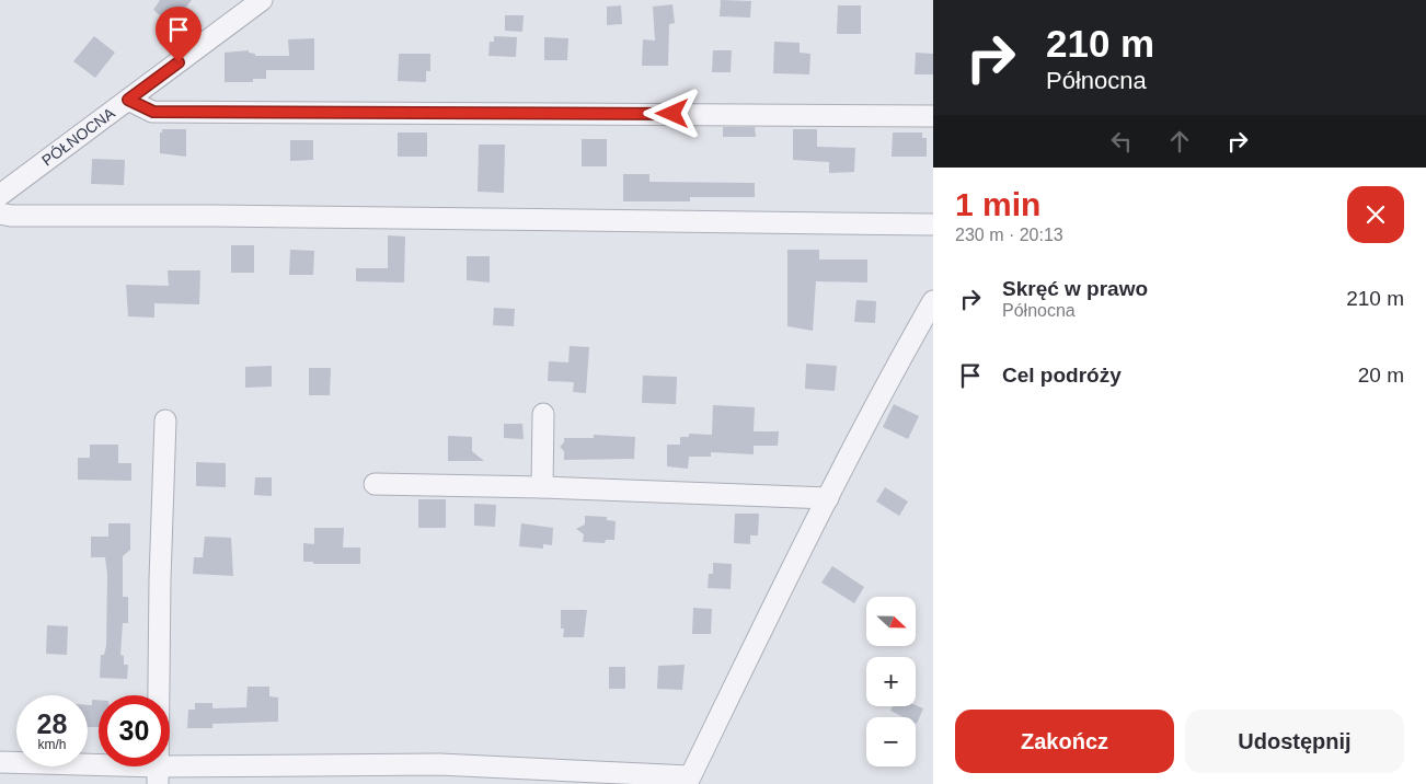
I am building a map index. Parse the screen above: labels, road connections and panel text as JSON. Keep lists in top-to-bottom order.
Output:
{
  "streets": {
    "street": ["PÓŁNOCNA"]
  },
  "north": "right",
  "page": {
    "turn": ["210 m", "Północna"],
    "heading": ["1 min", "230 m · 20:13"],
    "list": [
      {
        "name": "Skręć w prawo",
        "note": "Północna",
        "value": "210 m"
      },
      {
        "name": "Cel podróży",
        "value": "20 m"
      }
    ],
    "map_buttons": ["+", "−"],
    "speed": "28 km/h",
    "limit": "30",
    "buttons": ["Zakończ", "Udostępnij"]
  }
}
